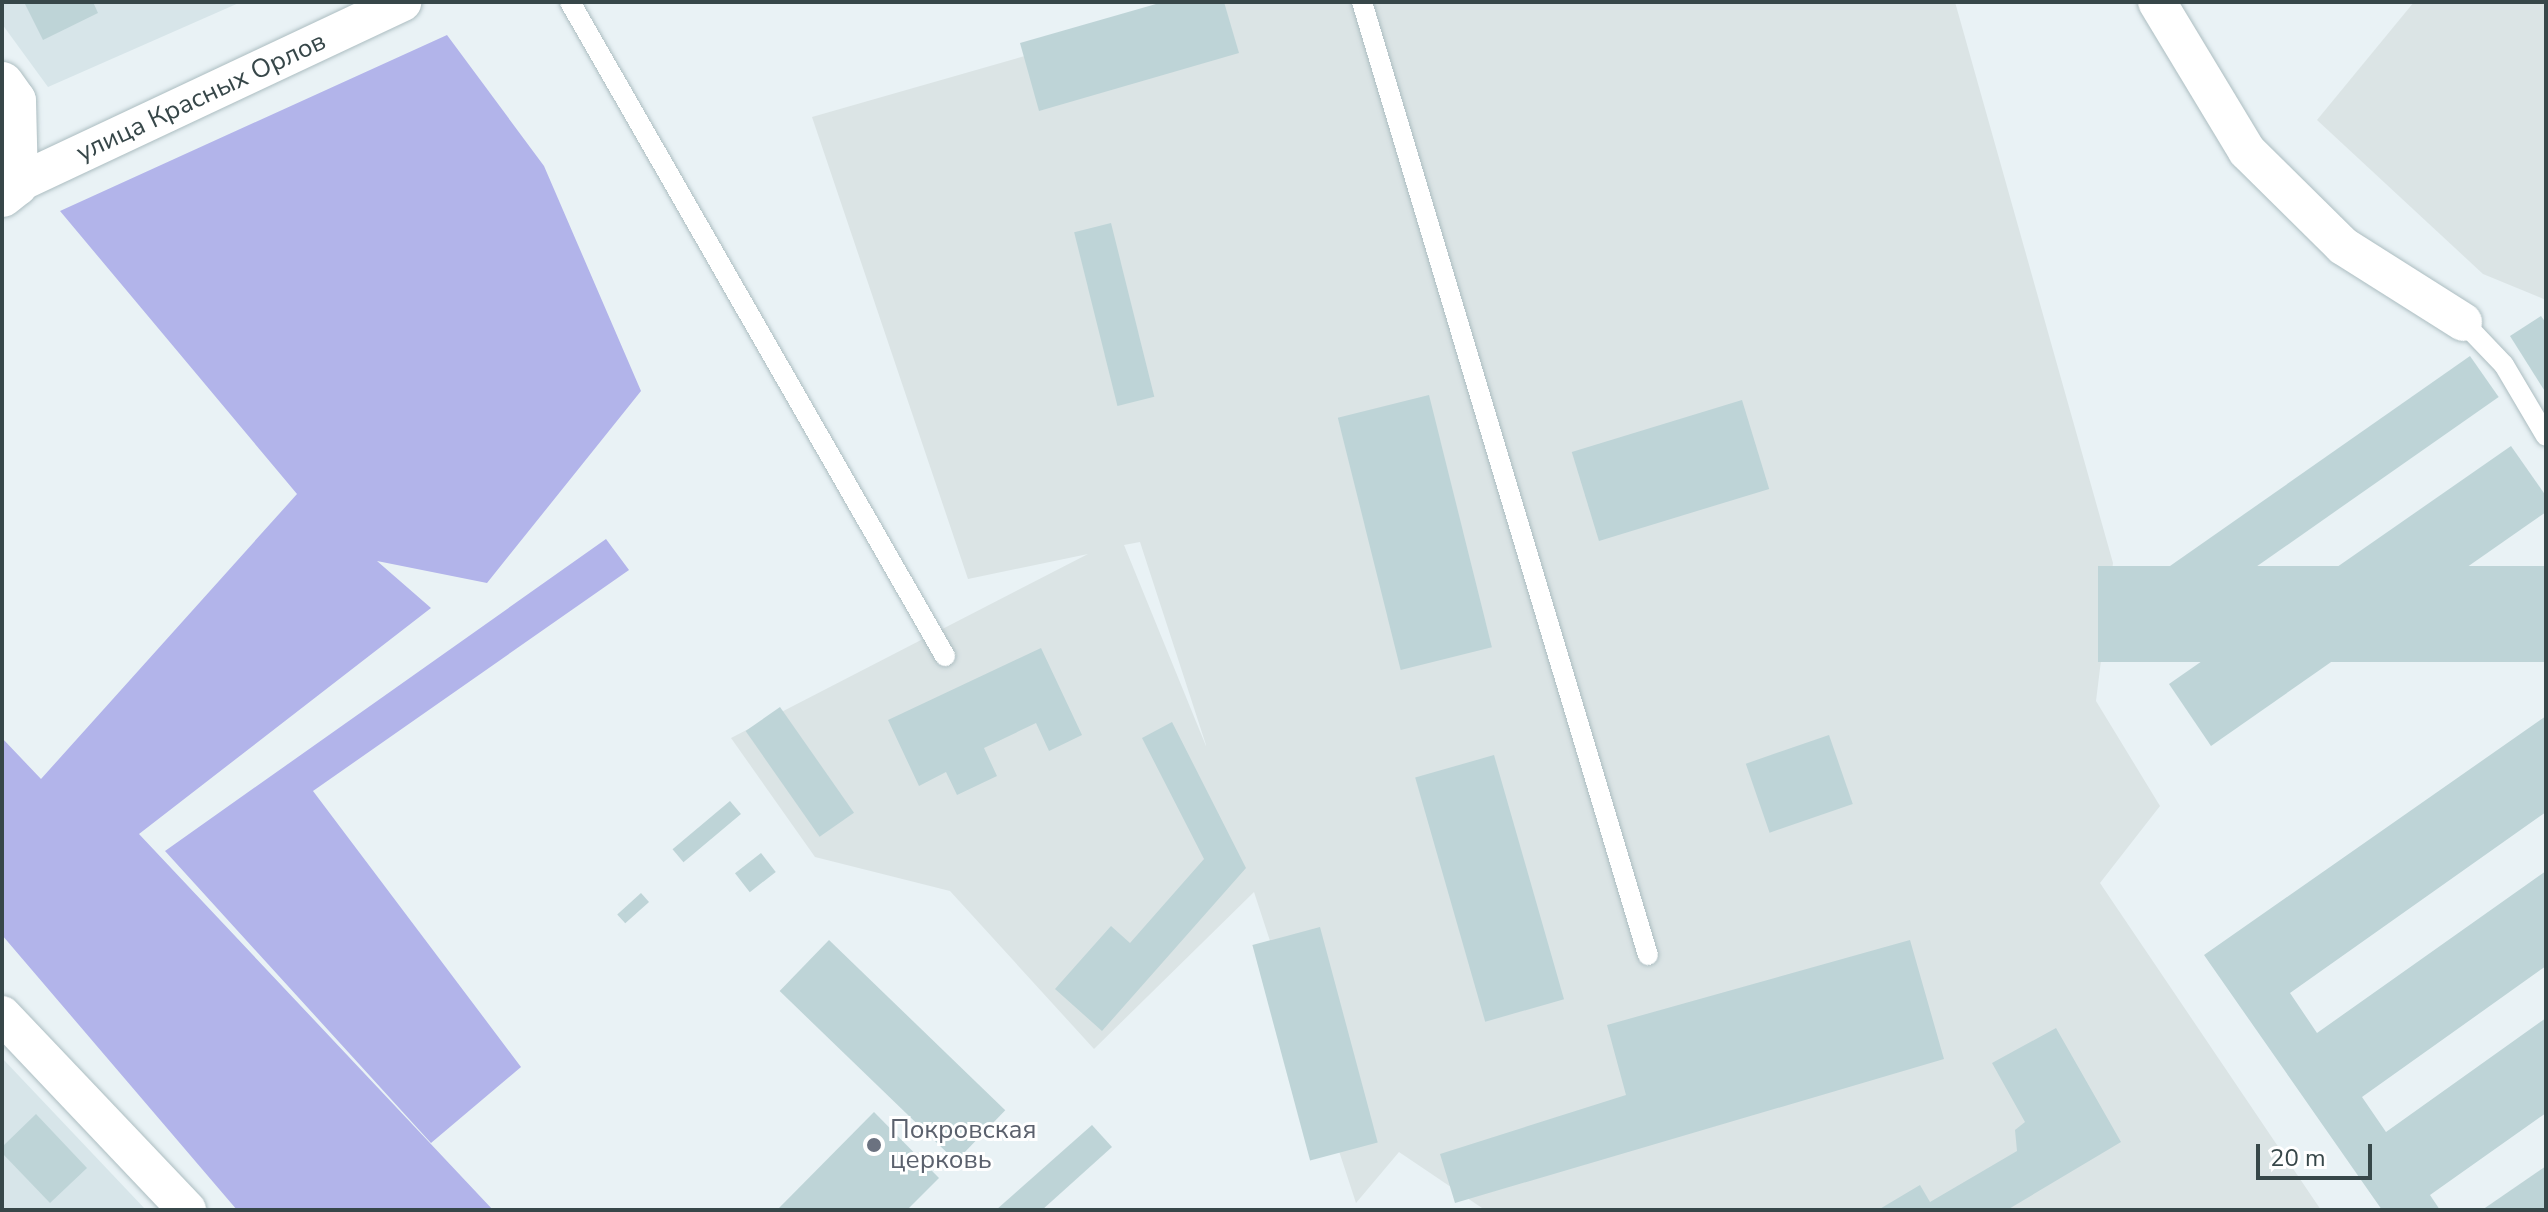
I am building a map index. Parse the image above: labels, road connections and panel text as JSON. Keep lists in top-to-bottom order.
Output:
{
  "streets": {
    "street": ["улица Красных Орлов"]
  },
  "places": ["Покровская церковь"],
  "scale_bar": "20 m"
}
